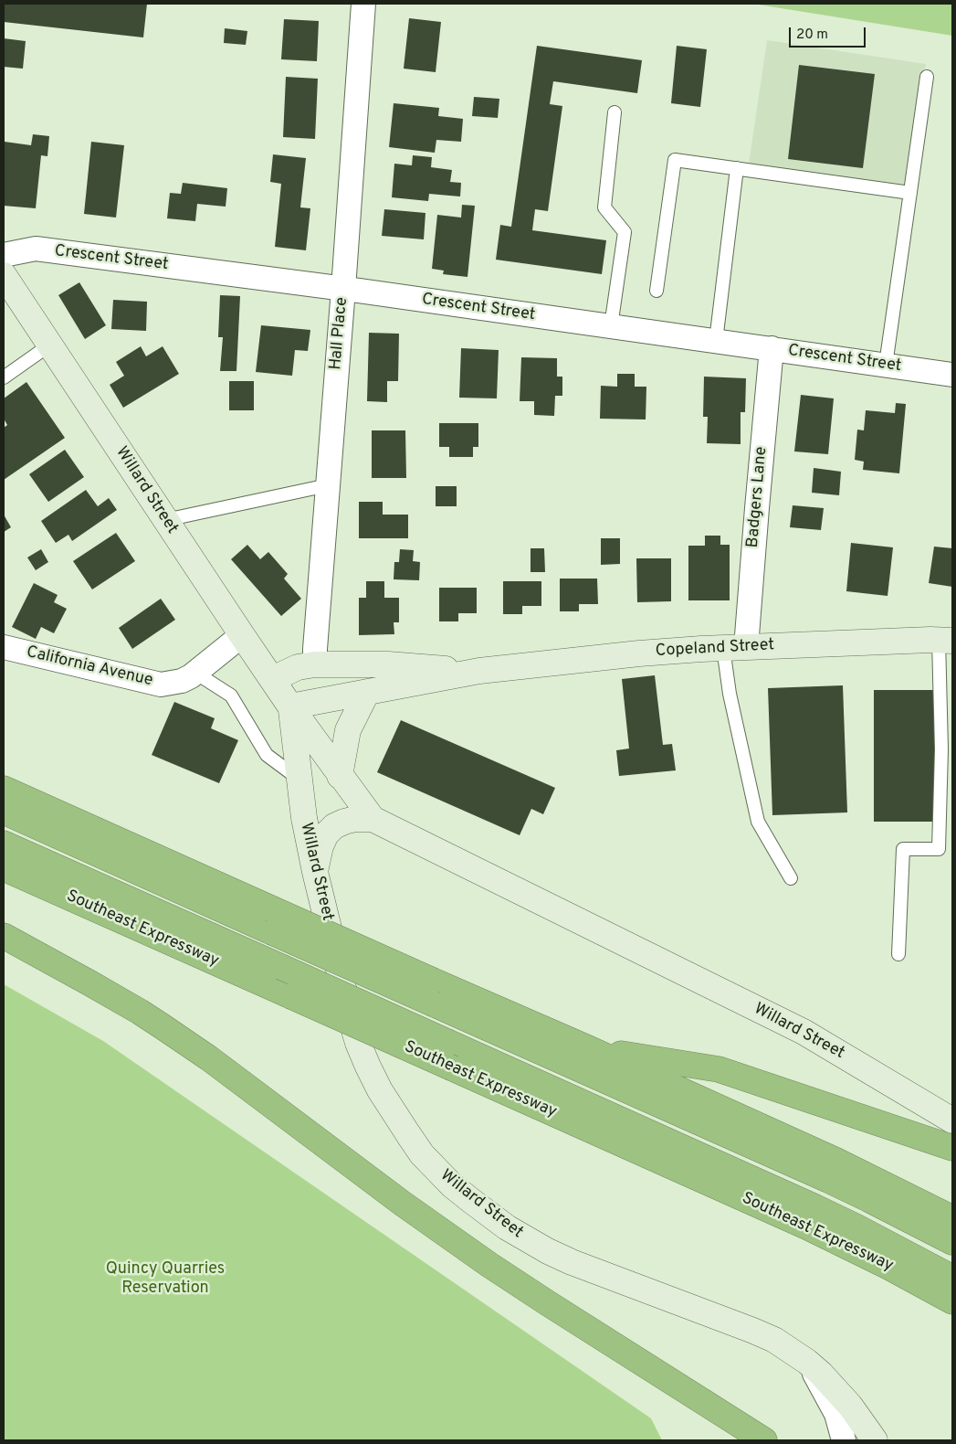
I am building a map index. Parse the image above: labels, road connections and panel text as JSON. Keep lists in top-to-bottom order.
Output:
{
  "streets": {
    "highway": ["Southeast Expressway"],
    "main road": ["Willard Street", "Copeland Street"],
    "street": [
      "Crescent Street",
      "Hall Place",
      "Badgers Lane",
      "California Avenue"
    ]
  },
  "crossings": [
    ["Crescent Street", "Hall Place"],
    ["Crescent Street", "Badgers Lane"],
    ["Hall Place", "Copeland Street"],
    ["Willard Street", "Copeland Street"],
    ["Willard Street", "California Avenue"],
    ["Badgers Lane", "Copeland Street"]
  ],
  "parks": ["Quincy Quarries Reservation"],
  "scale_bar": "20 m"
}
